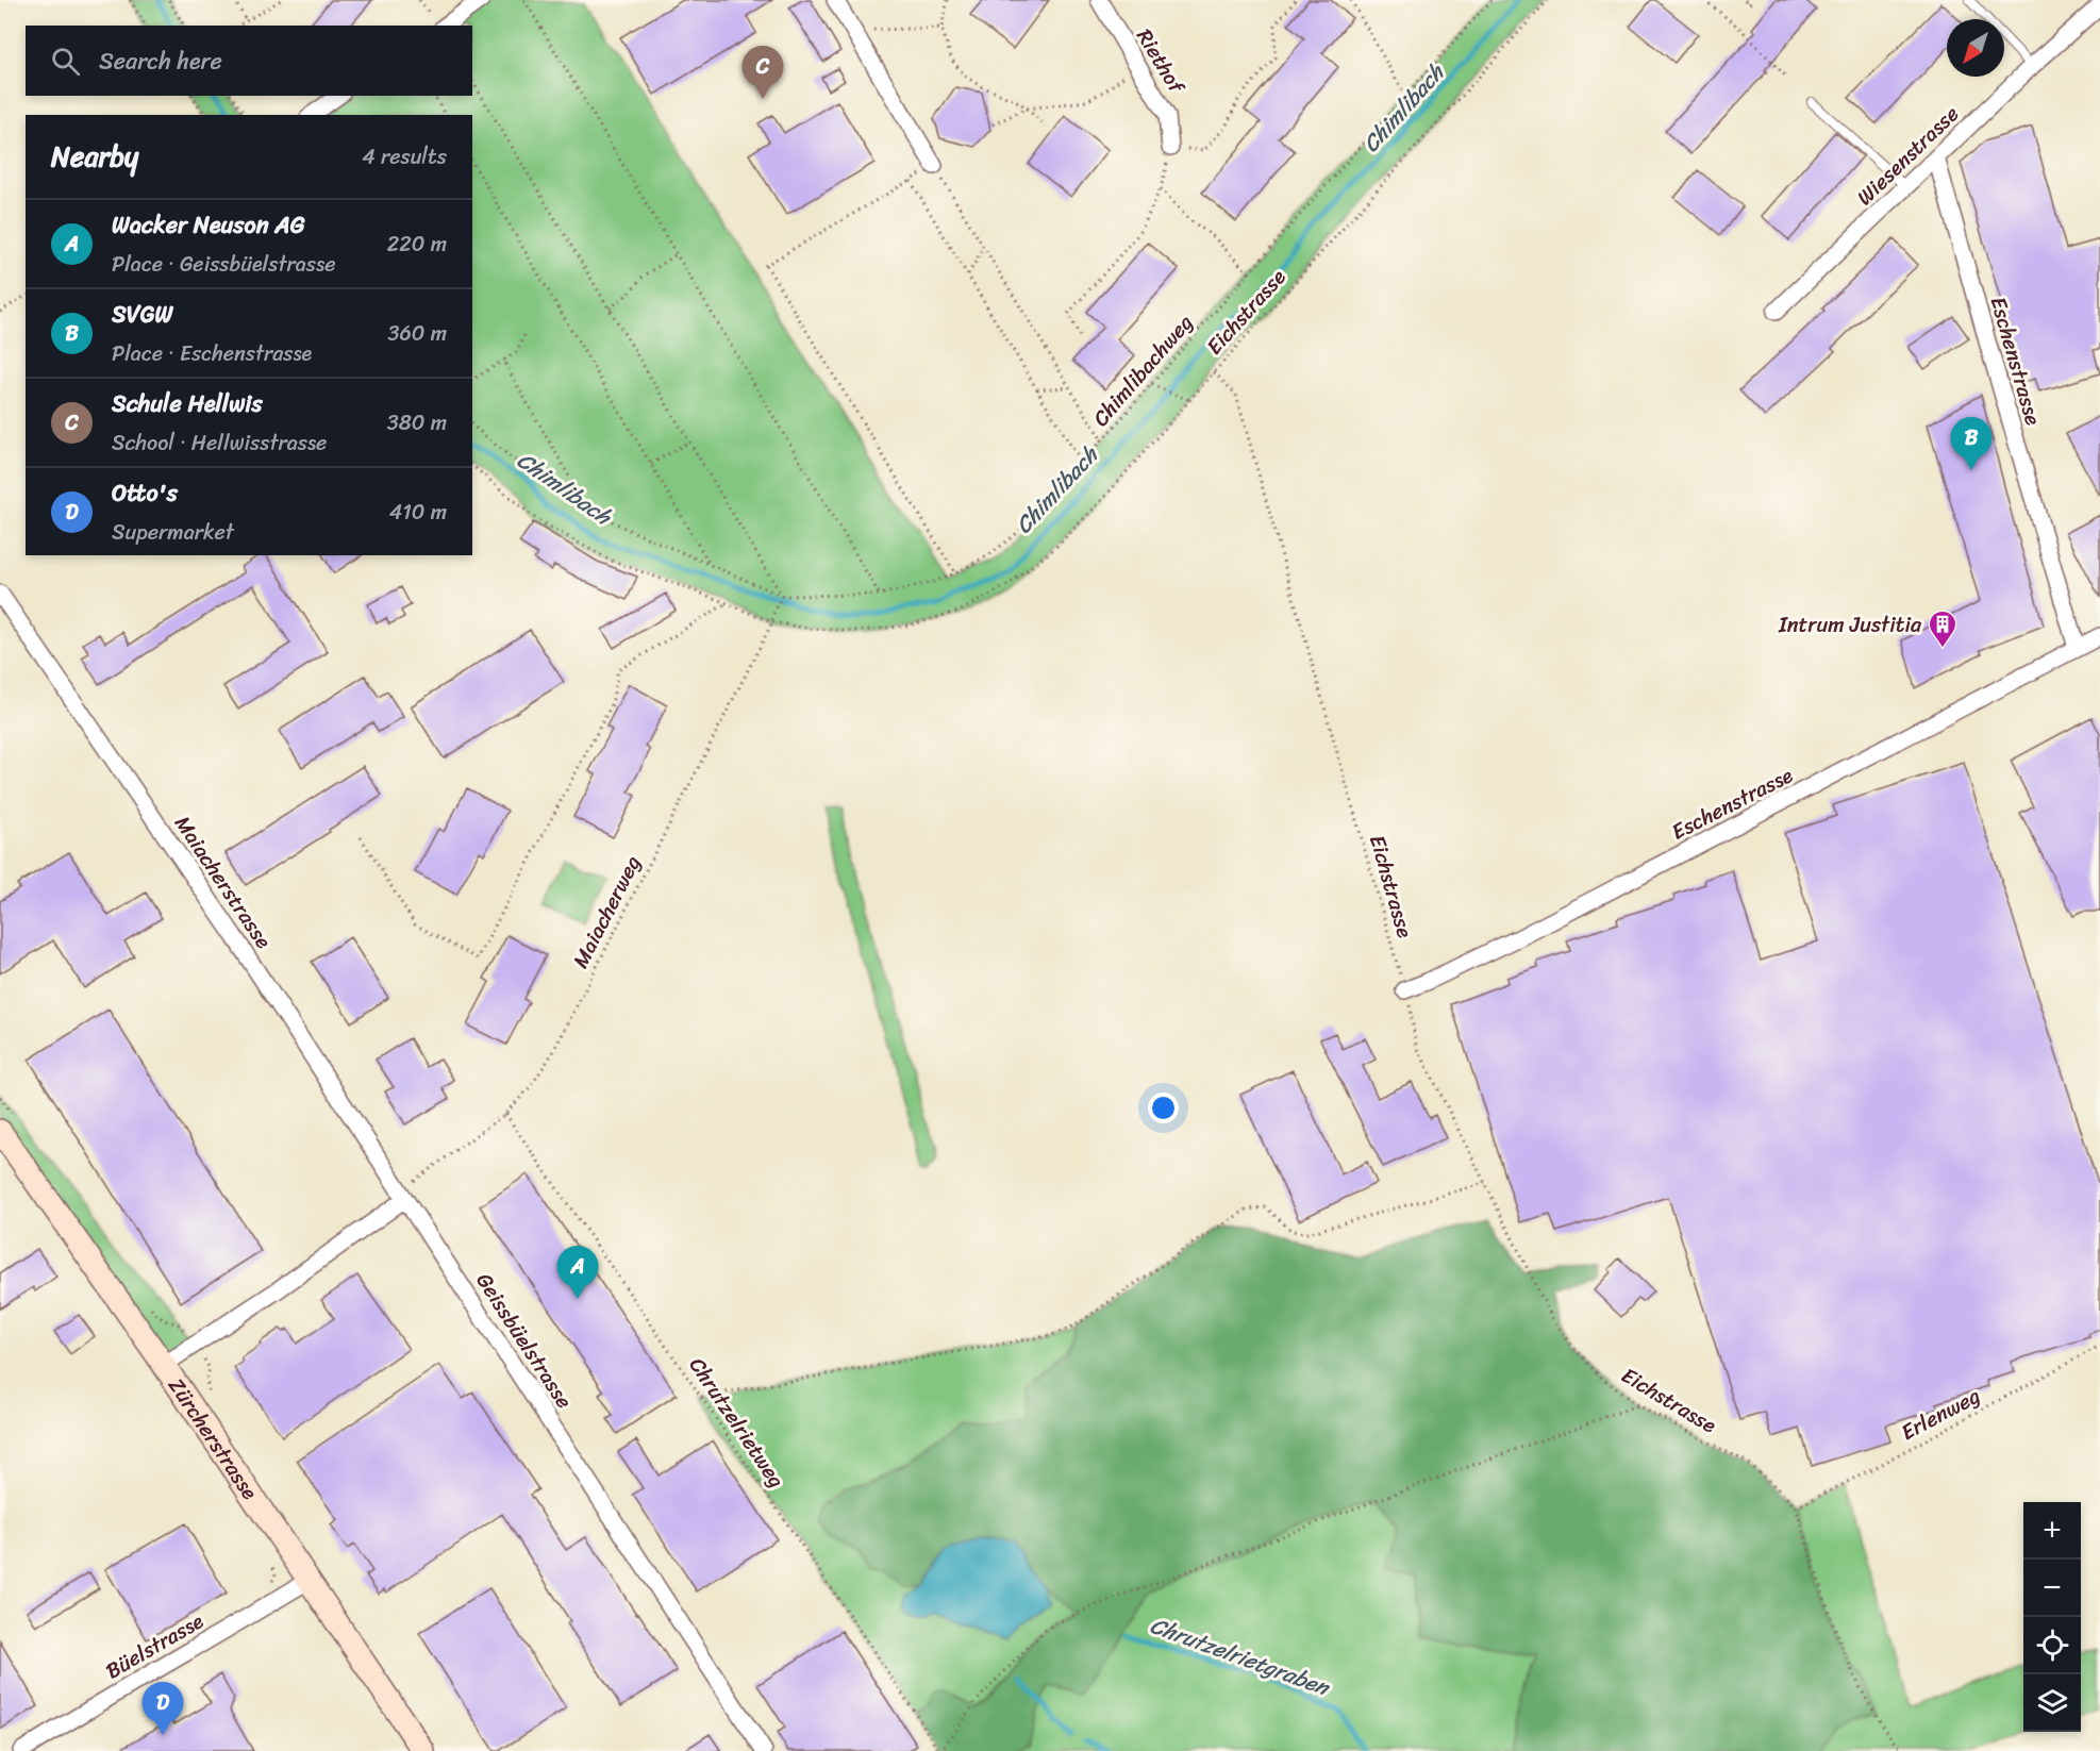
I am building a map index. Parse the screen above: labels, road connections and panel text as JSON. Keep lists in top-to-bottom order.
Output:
{
  "streets": {
    "main road": ["Zürcherstrasse"],
    "street": [
      "Riethof",
      "Wiesenstrasse",
      "Eschenstrasse",
      "Maiacherstrasse",
      "Geissbüelstrasse",
      "Büelstrasse"
    ],
    "path": [
      "Eichstrasse",
      "Chimlibachweg",
      "Maiacherweg",
      "Erlenweg",
      "Chrutzelrietweg"
    ]
  },
  "crossings": [
    ["Wiesenstrasse", "Eschenstrasse"],
    ["Eichstrasse", "Eschenstrasse"],
    ["Eichstrasse", "Erlenweg"],
    ["Chimlibachweg", "Maiacherweg"],
    ["Maiacherstrasse", "Maiacherweg"],
    ["Maiacherstrasse", "Geissbüelstrasse"],
    ["Maiacherweg", "Geissbüelstrasse"],
    ["Maiacherweg", "Chrutzelrietweg"],
    ["Zürcherstrasse", "Büelstrasse"]
  ],
  "water": ["Chimlibach", "Chrutzelrietgraben"],
  "places": {
    "building": ["Intrum Justitia"]
  },
  "north": "bottom left",
  "page": {
    "search": "Search here",
    "pins": [
      "C",
      "B",
      "A",
      "D"
    ],
    "heading": ["Nearby", "4 results"],
    "list": [
      {
        "mark": "A",
        "name": "Wacker Neuson AG",
        "note": "Place · Geissbüelstrasse",
        "value": "220 m"
      },
      {
        "mark": "B",
        "name": "SVGW",
        "note": "Place · Eschenstrasse",
        "value": "360 m"
      },
      {
        "mark": "C",
        "name": "Schule Hellwis",
        "note": "School · Hellwisstrasse",
        "value": "380 m"
      },
      {
        "mark": "D",
        "name": "Otto's",
        "note": "Supermarket",
        "value": "410 m"
      }
    ],
    "map_buttons": ["+", "−"]
  }
}
